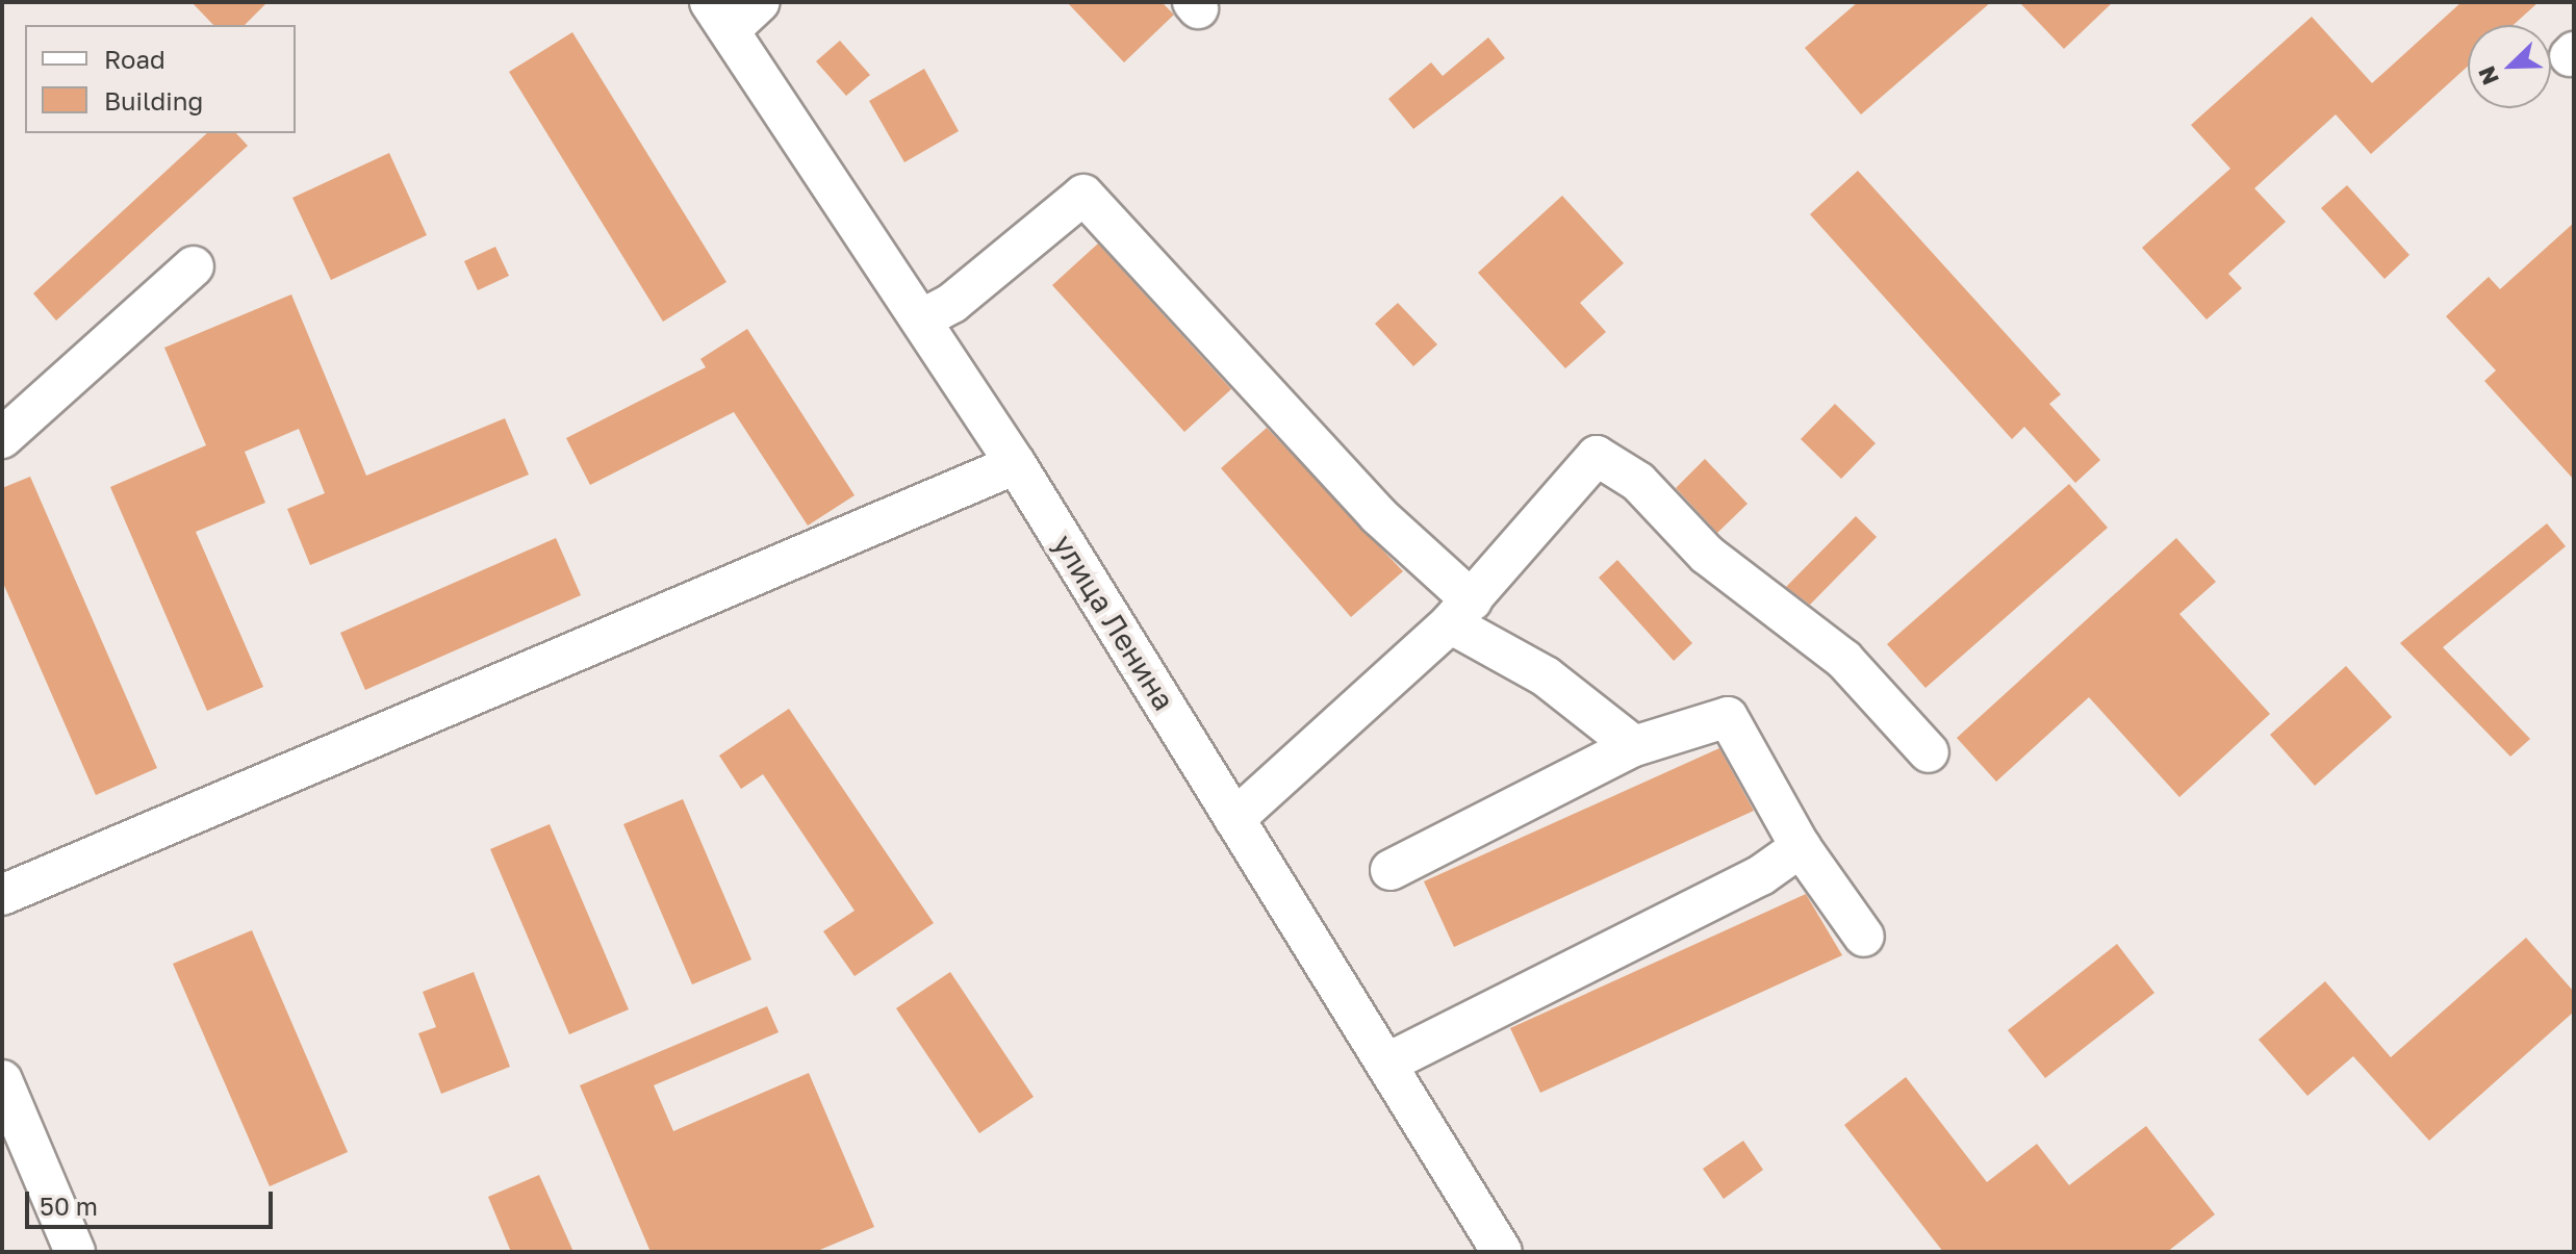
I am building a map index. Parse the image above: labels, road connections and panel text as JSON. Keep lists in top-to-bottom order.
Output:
{
  "streets": {
    "street": ["улица Ленина"]
  },
  "legend": ["Road", "Building"],
  "scale_bar": "50 m",
  "north": "bottom left"
}
